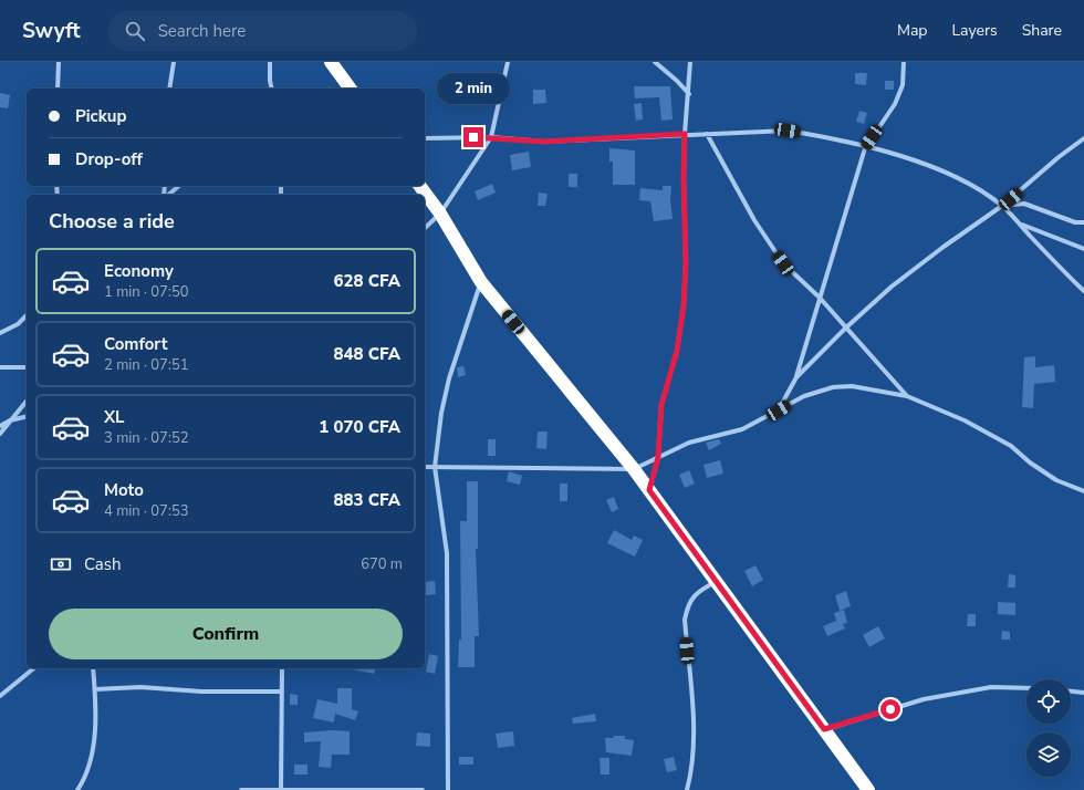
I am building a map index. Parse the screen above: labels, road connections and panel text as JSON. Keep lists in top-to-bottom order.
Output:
{
  "page": {
    "header": "Swyft",
    "search": "Search here",
    "nav": ["Map", "Layers", "Share"],
    "bubble": "2 min",
    "banner": ["Pickup", "Drop-off"],
    "heading": "Choose a ride",
    "list": [
      {
        "name": "Economy",
        "note": "1 min · 07:50",
        "value": "628 CFA"
      },
      {
        "name": "Comfort",
        "note": "2 min · 07:51",
        "value": "848 CFA"
      },
      {
        "name": "XL",
        "note": "3 min · 07:52",
        "value": "1 070 CFA"
      },
      {
        "name": "Moto",
        "note": "4 min · 07:53",
        "value": "883 CFA"
      }
    ],
    "pay": ["Cash", "670 m"],
    "buttons": "Confirm"
  }
}
